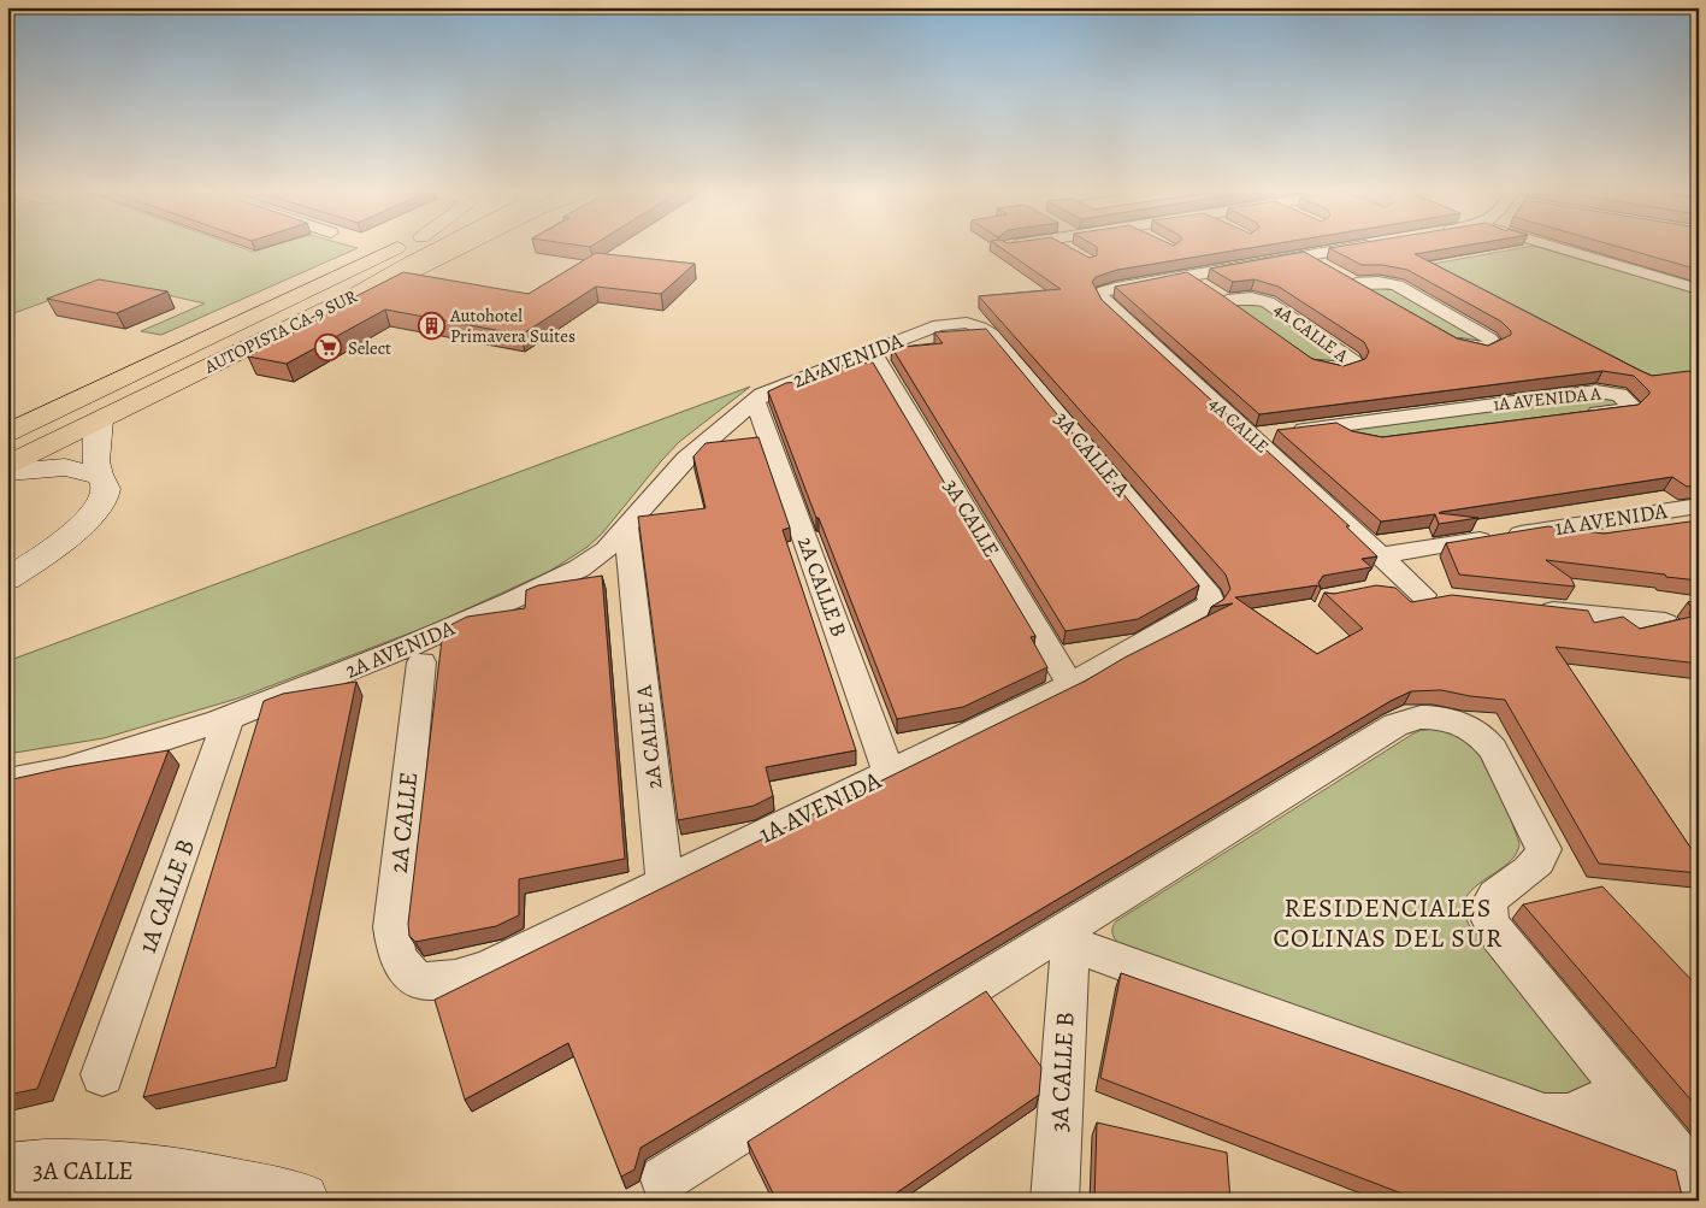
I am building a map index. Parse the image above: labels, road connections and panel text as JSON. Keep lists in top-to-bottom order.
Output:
{
  "streets": {
    "main road": ["AUTOPISTA CA-9 SUR", "3A CALLE"],
    "street": [
      "4A CALLE A",
      "2A AVENIDA",
      "1A AVENIDA A",
      "4A CALLE",
      "3A CALLE A",
      "1A AVENIDA",
      "2A CALLE B",
      "2A CALLE A",
      "2A CALLE",
      "1A CALLE B",
      "3A CALLE B"
    ]
  },
  "crossings": [
    ["4A CALLE A", "4A CALLE"],
    ["2A AVENIDA", "3A CALLE A"],
    ["2A AVENIDA", "3A CALLE"],
    ["2A AVENIDA", "2A CALLE B"],
    ["2A AVENIDA", "2A CALLE A"],
    ["2A AVENIDA", "1A CALLE B"],
    ["1A AVENIDA A", "4A CALLE"],
    ["4A CALLE", "1A AVENIDA"],
    ["3A CALLE A", "1A AVENIDA"],
    ["3A CALLE", "1A AVENIDA"],
    ["1A AVENIDA", "2A CALLE B"],
    ["1A AVENIDA", "2A CALLE A"],
    ["1A AVENIDA", "2A CALLE"]
  ],
  "districts": ["RESIDENCIALES COLINAS DEL SUR"],
  "places": {
    "building": ["Autohotel Primavera Suites"],
    "supermarket": ["Select"]
  }
}
